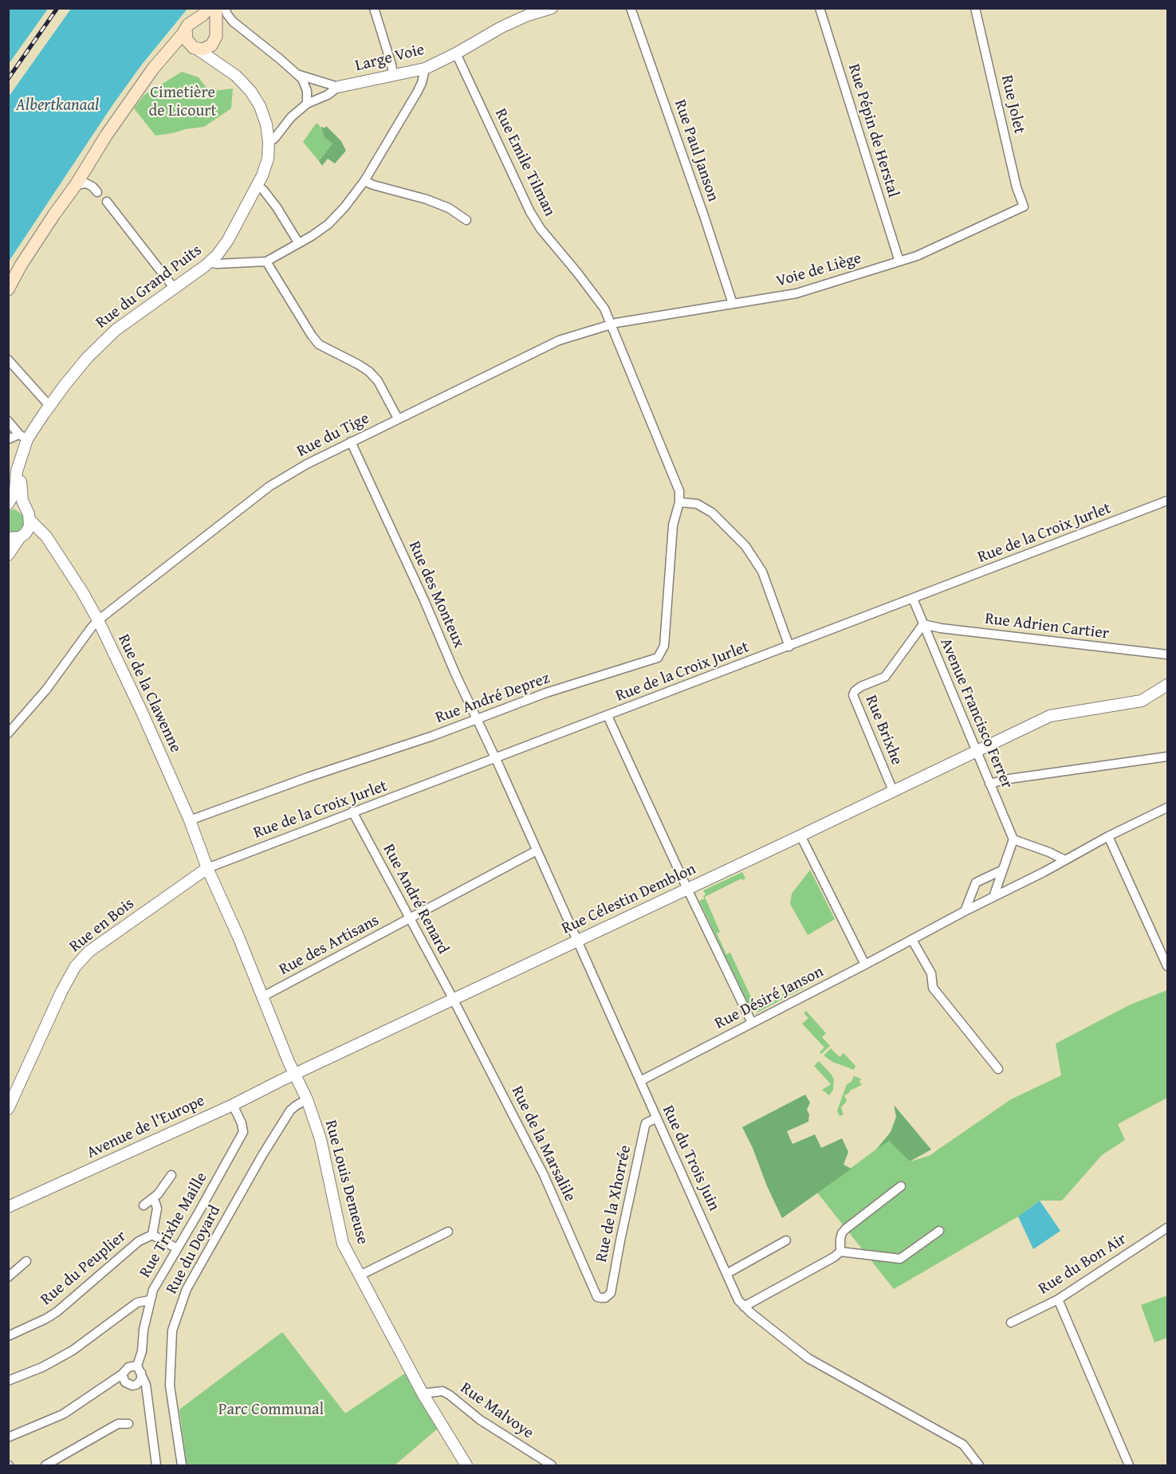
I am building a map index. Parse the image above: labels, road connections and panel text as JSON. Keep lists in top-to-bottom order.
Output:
{
  "streets": {
    "street": [
      "Large Voie",
      "Rue Jolet",
      "Rue Pépin de Herstal",
      "Rue Paul Janson",
      "Rue Emile Tilman",
      "Voie de Liège",
      "Rue du Grand Puits",
      "Rue du Tige",
      "Rue de la Croix Jurlet",
      "Rue des Monteux",
      "Rue Adrien Cartier",
      "Rue de la Clawenne",
      "Rue André Deprez",
      "Avenue Francisco Ferrer",
      "Rue Brixhe",
      "Rue André Renard",
      "Rue Célestin Demblon",
      "Rue en Bois",
      "Rue des Artisans",
      "Rue Désiré Janson",
      "Avenue de l'Europe",
      "Rue de la Marsalile",
      "Rue du Trois Juin",
      "Rue Louis Demeuse",
      "Rue de la Xhorrée",
      "Rue Trixhe Maille",
      "Rue du Doyard",
      "Rue du Bon Air",
      "Rue du Peuplier",
      "Rue Malvoye"
    ]
  },
  "crossings": [
    ["Large Voie", "Rue Emile Tilman"],
    ["Rue Jolet", "Voie de Liège"],
    ["Rue Pépin de Herstal", "Voie de Liège"],
    ["Rue Paul Janson", "Voie de Liège"],
    ["Rue Emile Tilman", "Voie de Liège"],
    ["Rue Emile Tilman", "Rue du Tige"],
    ["Rue Emile Tilman", "Rue André Deprez"],
    ["Voie de Liège", "Rue du Tige"],
    ["Rue du Grand Puits", "Rue de la Clawenne"],
    ["Rue du Tige", "Rue des Monteux"],
    ["Rue du Tige", "Rue de la Clawenne"],
    ["Rue de la Croix Jurlet", "Rue des Monteux"],
    ["Rue de la Croix Jurlet", "Rue de la Clawenne"],
    ["Rue de la Croix Jurlet", "Avenue Francisco Ferrer"],
    ["Rue de la Croix Jurlet", "Rue André Renard"],
    ["Rue de la Croix Jurlet", "Rue en Bois"],
    ["Rue de la Croix Jurlet", "Rue du Trois Juin"],
    ["Rue de la Croix Jurlet", "Rue Louis Demeuse"],
    ["Rue des Monteux", "Rue André Deprez"],
    ["Rue des Monteux", "Rue du Trois Juin"],
    ["Rue Adrien Cartier", "Avenue Francisco Ferrer"],
    ["Rue Adrien Cartier", "Rue Brixhe"],
    ["Rue de la Clawenne", "Rue André Deprez"],
    ["Rue de la Clawenne", "Rue en Bois"],
    ["Rue de la Clawenne", "Rue Louis Demeuse"],
    ["Avenue Francisco Ferrer", "Rue Brixhe"],
    ["Avenue Francisco Ferrer", "Rue Célestin Demblon"],
    ["Rue Brixhe", "Rue Célestin Demblon"],
    ["Rue André Renard", "Rue Célestin Demblon"],
    ["Rue André Renard", "Rue des Artisans"],
    ["Rue André Renard", "Rue de la Marsalile"],
    ["Rue Célestin Demblon", "Avenue de l'Europe"],
    ["Rue Célestin Demblon", "Rue de la Marsalile"],
    ["Rue Célestin Demblon", "Rue du Trois Juin"],
    ["Rue Célestin Demblon", "Rue Louis Demeuse"],
    ["Rue en Bois", "Rue Louis Demeuse"],
    ["Rue des Artisans", "Rue du Trois Juin"],
    ["Rue des Artisans", "Rue Louis Demeuse"],
    ["Rue Désiré Janson", "Rue du Trois Juin"],
    ["Avenue de l'Europe", "Rue Louis Demeuse"],
    ["Avenue de l'Europe", "Rue Trixhe Maille"],
    ["Rue de la Marsalile", "Rue de la Xhorrée"],
    ["Rue du Trois Juin", "Rue de la Xhorrée"],
    ["Rue Louis Demeuse", "Rue du Doyard"],
    ["Rue Louis Demeuse", "Rue Malvoye"],
    ["Rue Trixhe Maille", "Rue du Peuplier"]
  ],
  "water": ["Albertkanaal"],
  "parks": ["Cimetière de Licourt", "Parc Communal"]
}
